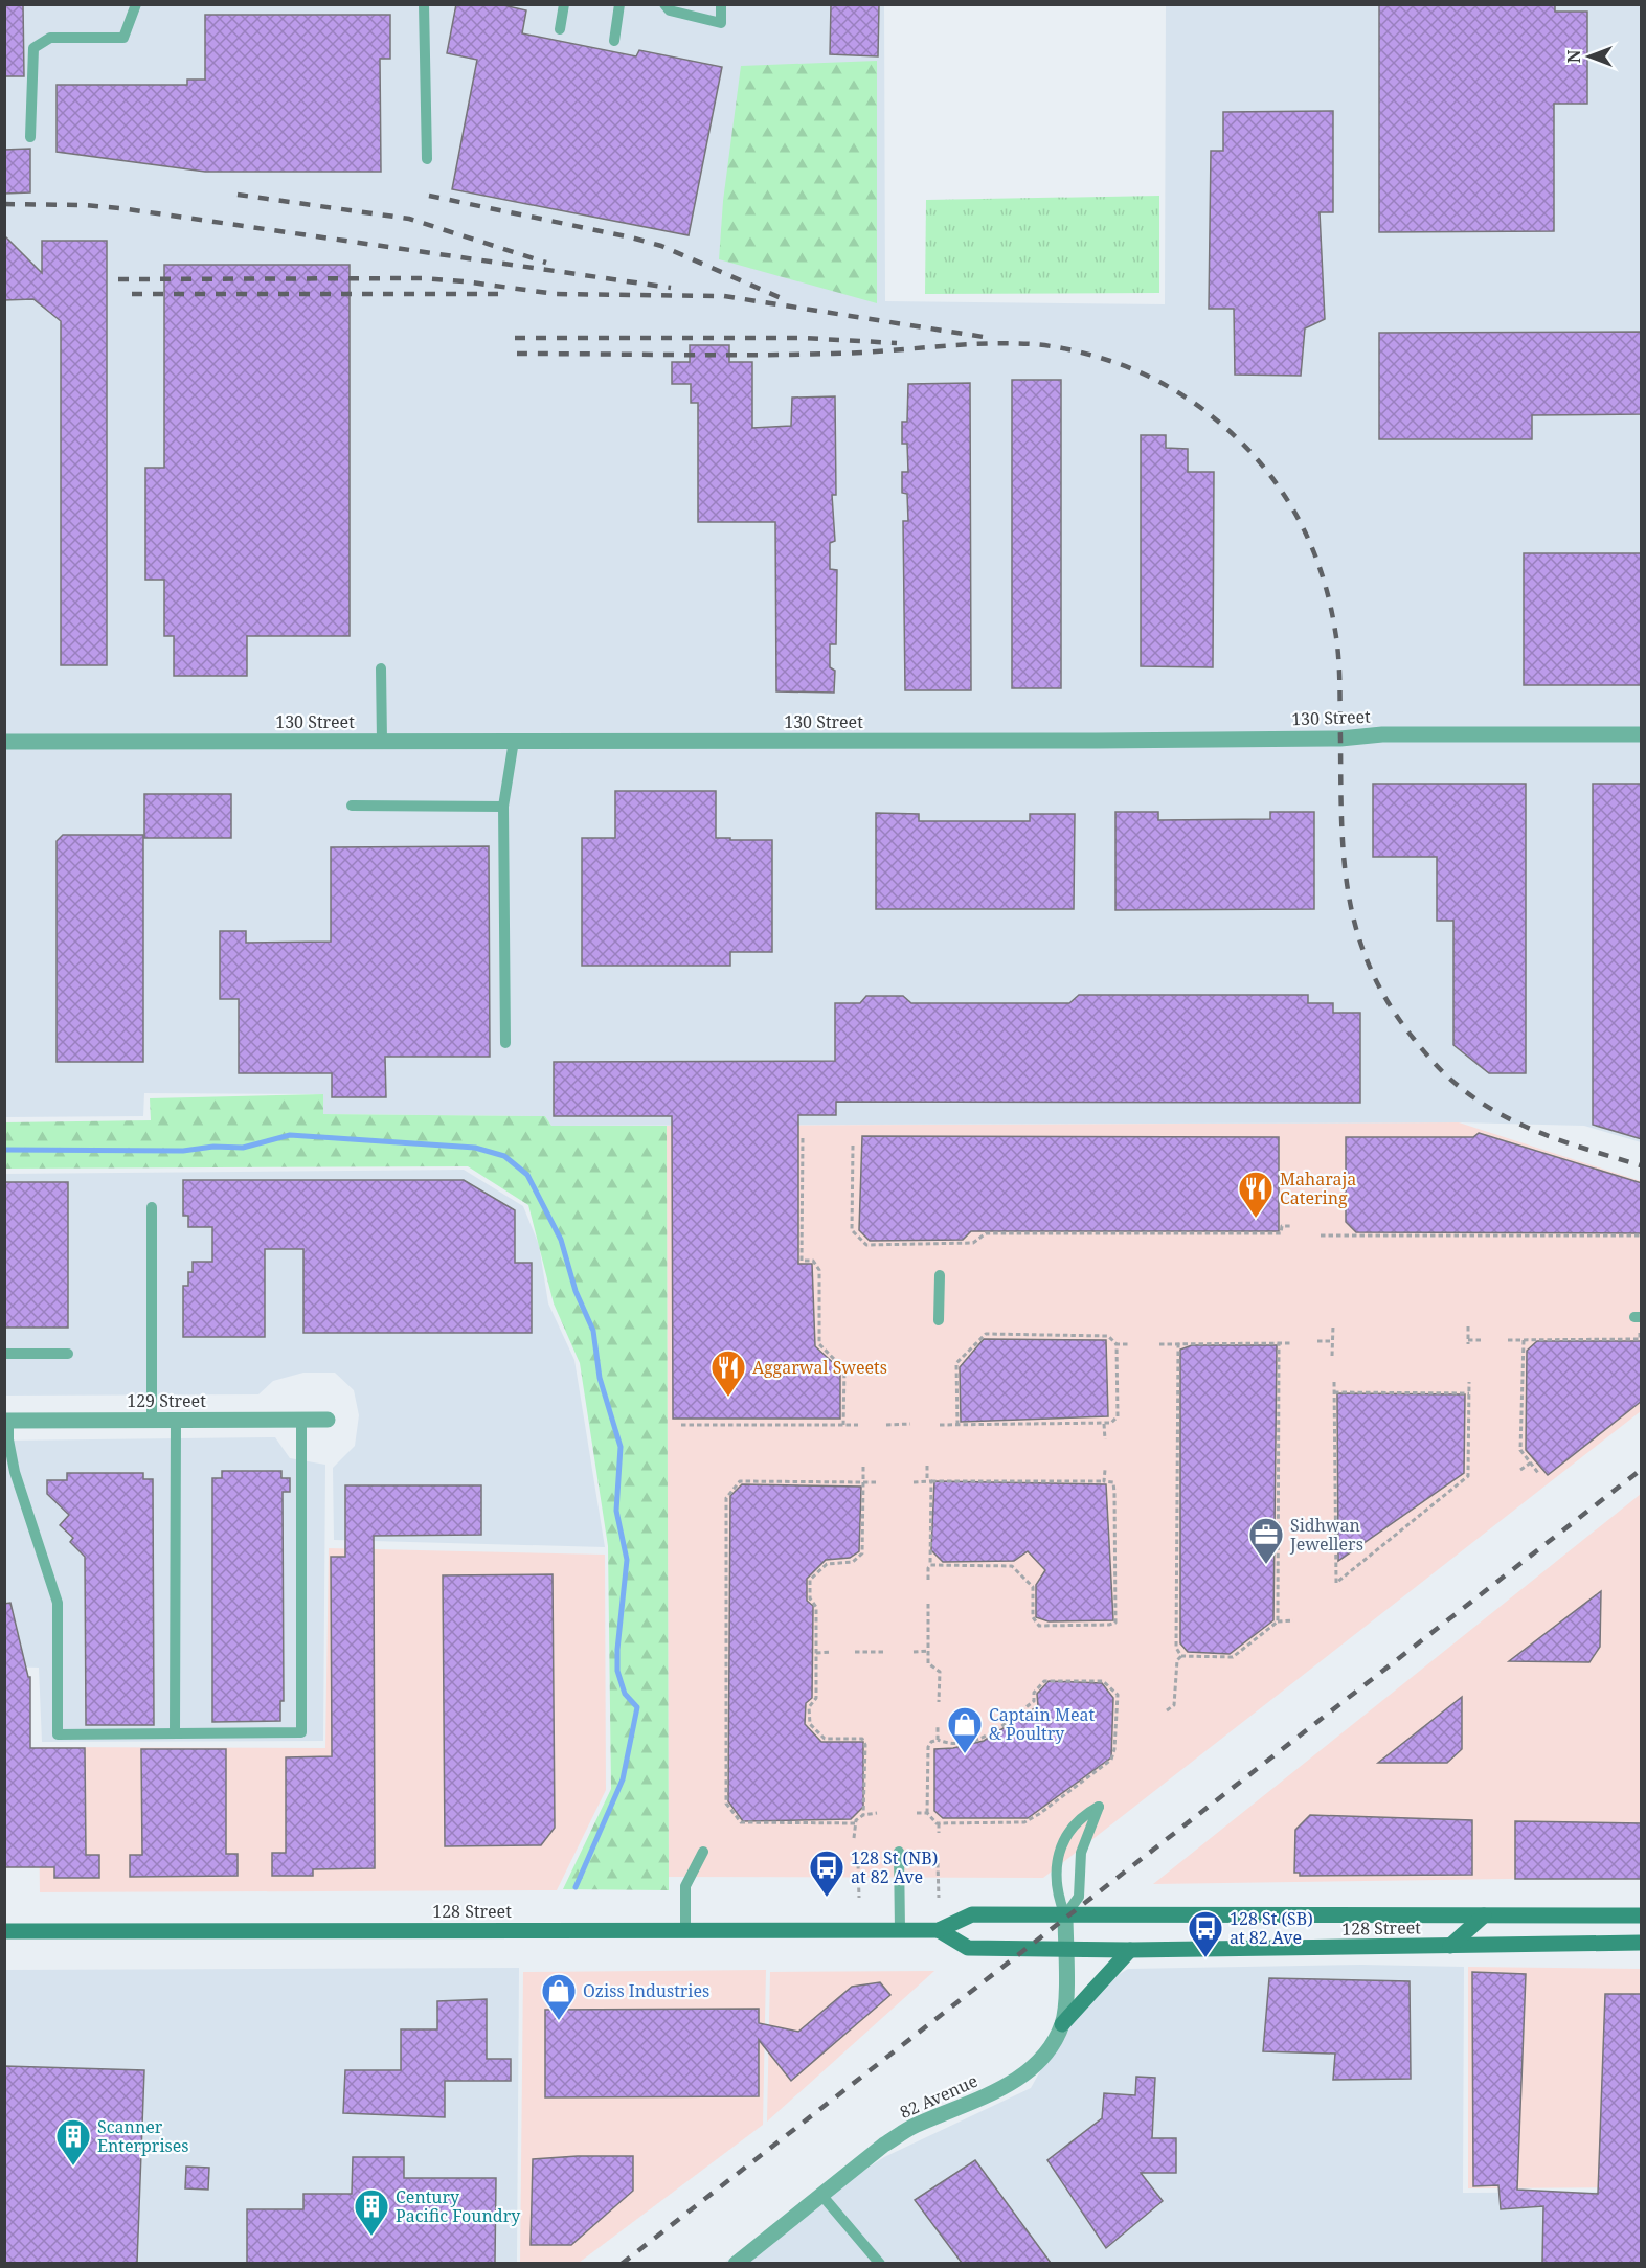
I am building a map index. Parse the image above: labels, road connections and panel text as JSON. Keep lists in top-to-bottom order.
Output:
{
  "streets": {
    "main road": ["128 Street"],
    "street": ["130 Street", "129 Street", "82 Avenue"]
  },
  "crossings": [
    ["128 Street", "82 Avenue"]
  ],
  "places": {
    "restaurant": ["Maharaja Catering", "Aggarwal Sweets"],
    "office": ["Sidhwan Jewellers"],
    "shop": ["Captain Meat & Poultry", "Oziss Industries"],
    "bus stop": ["128 St (NB) at 82 Ave", "128 St (SB) at 82 Ave"],
    "building": ["Scanner Enterprises", "Century Pacific Foundry"]
  },
  "north": "left"
}
